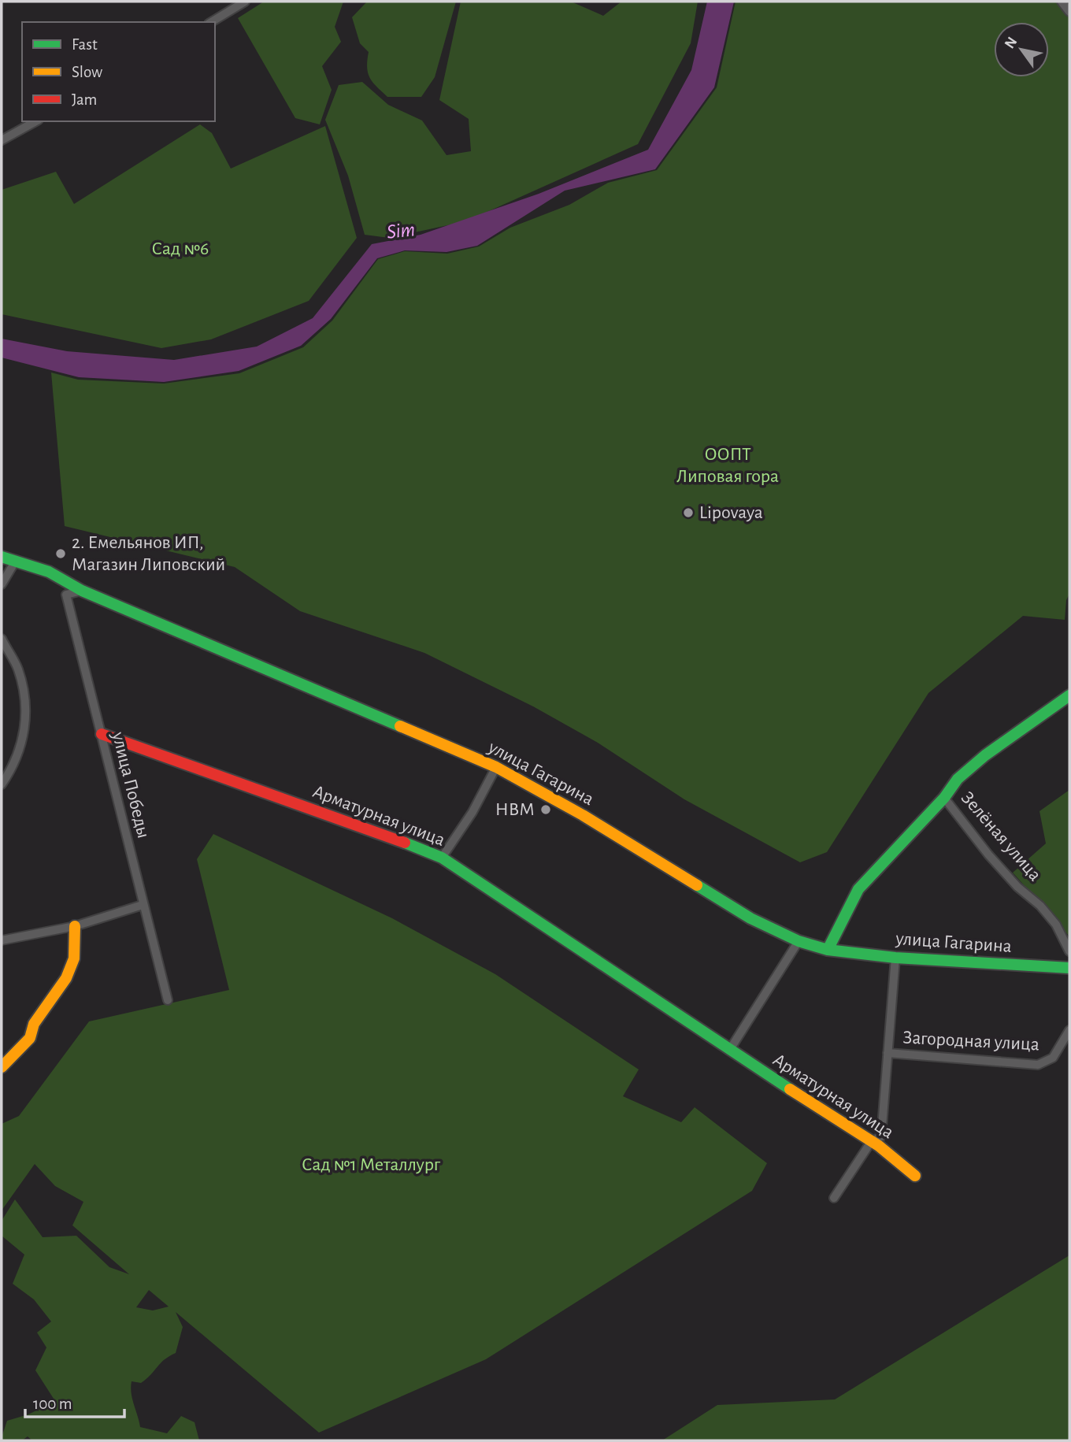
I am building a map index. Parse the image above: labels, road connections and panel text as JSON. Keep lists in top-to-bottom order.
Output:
{
  "streets": {
    "street": [
      "улица Гагарина",
      "улица Победы",
      "Арматурная улица",
      "Зелёная улица",
      "Загородная улица"
    ]
  },
  "crossings": [
    ["улица Гагарина", "улица Победы"],
    ["улица Гагарина", "Зелёная улица"],
    ["улица Гагарина", "Загородная улица"],
    ["улица Победы", "Арматурная улица"],
    ["Арматурная улица", "Загородная улица"]
  ],
  "water": ["Sim"],
  "parks": ["Сад №6", "ООПТ Липовая гора", "Сад №1 Металлург"],
  "places": ["Lipovaya", "2. Емельянов ИП, Магазин Липовский", "НВМ"],
  "legend": ["Fast", "Slow", "Jam"],
  "scale_bar": "100 m",
  "north": "top left"
}
